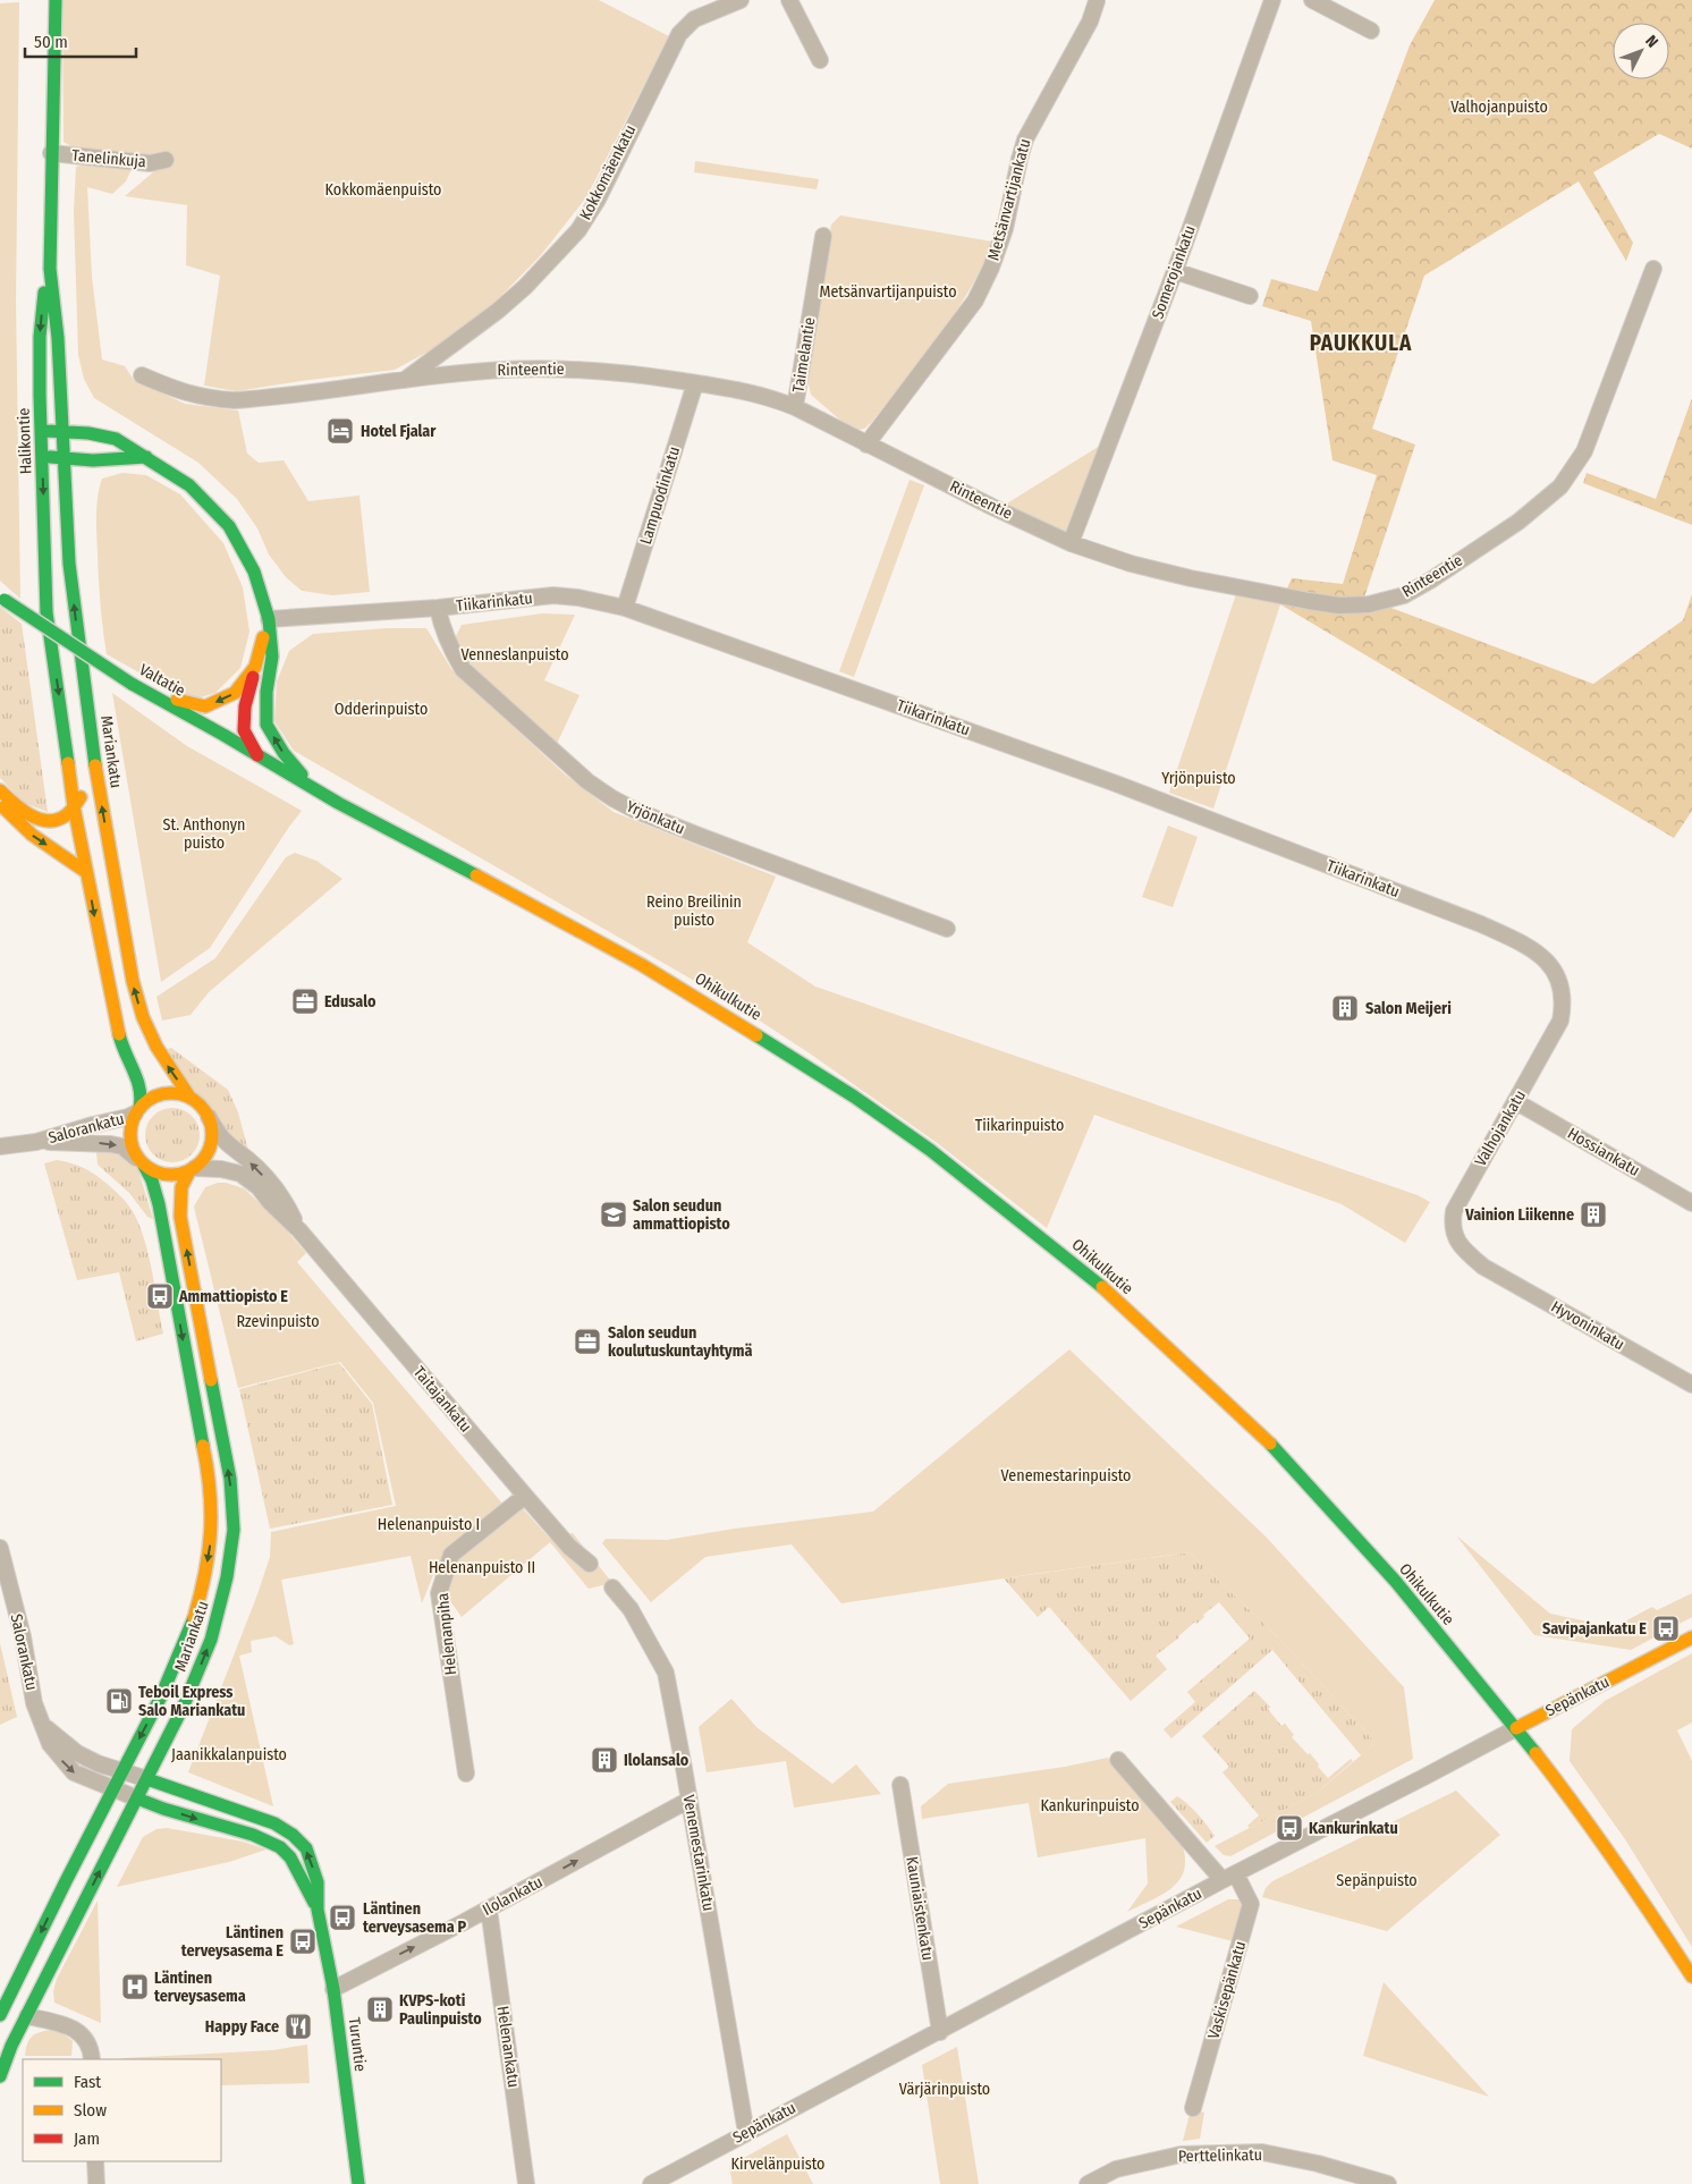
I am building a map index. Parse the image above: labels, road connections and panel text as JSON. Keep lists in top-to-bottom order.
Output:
{
  "streets": {
    "main road": [
      "Halikontie",
      "Valtatie",
      "Mariankatu",
      "Ohikulkutie",
      "Sepänkatu",
      "Turuntie"
    ],
    "street": [
      "Tanelinkuja",
      "Kokkomäenkatu",
      "Metsänvartijankatu",
      "Somerojankatu",
      "Taimelantie",
      "Rinteentie",
      "Lampuodinkatu",
      "Tiikarinkatu",
      "Yrjönkatu",
      "Salorankatu",
      "Valhojankatu",
      "Hossiankatu",
      "Hyvoninkatu",
      "Taitajankatu",
      "Helenanpiha",
      "Venemestarinkatu",
      "Ilolankatu",
      "Kauniaistenkatu",
      "Vaskisepänkatu",
      "Helenankatu",
      "Perttelinkatu"
    ]
  },
  "crossings": [
    ["Tanelinkuja", "Halikontie"],
    ["Kokkomäenkatu", "Rinteentie"],
    ["Metsänvartijankatu", "Rinteentie"],
    ["Somerojankatu", "Rinteentie"],
    ["Taimelantie", "Rinteentie"],
    ["Rinteentie", "Lampuodinkatu"],
    ["Halikontie", "Mariankatu"],
    ["Lampuodinkatu", "Tiikarinkatu"],
    ["Tiikarinkatu", "Yrjönkatu"],
    ["Tiikarinkatu", "Valhojankatu"],
    ["Valtatie", "Ohikulkutie"],
    ["Mariankatu", "Salorankatu"],
    ["Mariankatu", "Taitajankatu"],
    ["Mariankatu", "Turuntie"],
    ["Ohikulkutie", "Sepänkatu"],
    ["Salorankatu", "Taitajankatu"],
    ["Salorankatu", "Turuntie"],
    ["Valhojankatu", "Hossiankatu"],
    ["Valhojankatu", "Hyvoninkatu"],
    ["Taitajankatu", "Helenanpiha"],
    ["Sepänkatu", "Venemestarinkatu"],
    ["Sepänkatu", "Kauniaistenkatu"],
    ["Sepänkatu", "Vaskisepänkatu"],
    ["Venemestarinkatu", "Ilolankatu"],
    ["Ilolankatu", "Turuntie"],
    ["Ilolankatu", "Helenankatu"]
  ],
  "one_way": ["Halikontie", "Ilolankatu"],
  "districts": ["PAUKKULA"],
  "parks": [
    "Valhojanpuisto",
    "Kokkomäenpuisto",
    "Metsänvartijanpuisto",
    "Venneslanpuisto",
    "Odderinpuisto",
    "Yrjönpuisto",
    "St. Anthonyn puisto",
    "Reino Breilinin puisto",
    "Tiikarinpuisto",
    "Rzevinpuisto",
    "Venemestarinpuisto",
    "Helenanpuisto I",
    "Helenanpuisto II",
    "Jaanikkalanpuisto",
    "Kankurinpuisto",
    "Sepänpuisto",
    "Värjärinpuisto",
    "Kirvelänpuisto"
  ],
  "places": {
    "hotel": ["Hotel Fjalar"],
    "office": ["Edusalo", "Salon seudun koulutuskuntayhtymä"],
    "building": [
      "Salon Meijeri",
      "Vainion Liikenne",
      "Ilolansalo",
      "KVPS-koti Paulinpuisto"
    ],
    "school or university": ["Salon seudun ammattiopisto"],
    "bus stop": [
      "Ammattiopisto E",
      "Savipajankatu E",
      "Kankurinkatu",
      "Läntinen terveysasema P",
      "Läntinen terveysasema E"
    ],
    "fuel station": ["Teboil Express Salo Mariankatu"],
    "hospital": ["Läntinen terveysasema"],
    "restaurant": ["Happy Face"]
  },
  "legend": ["Fast", "Slow", "Jam"],
  "scale_bar": "50 m",
  "north": "top right"
}
